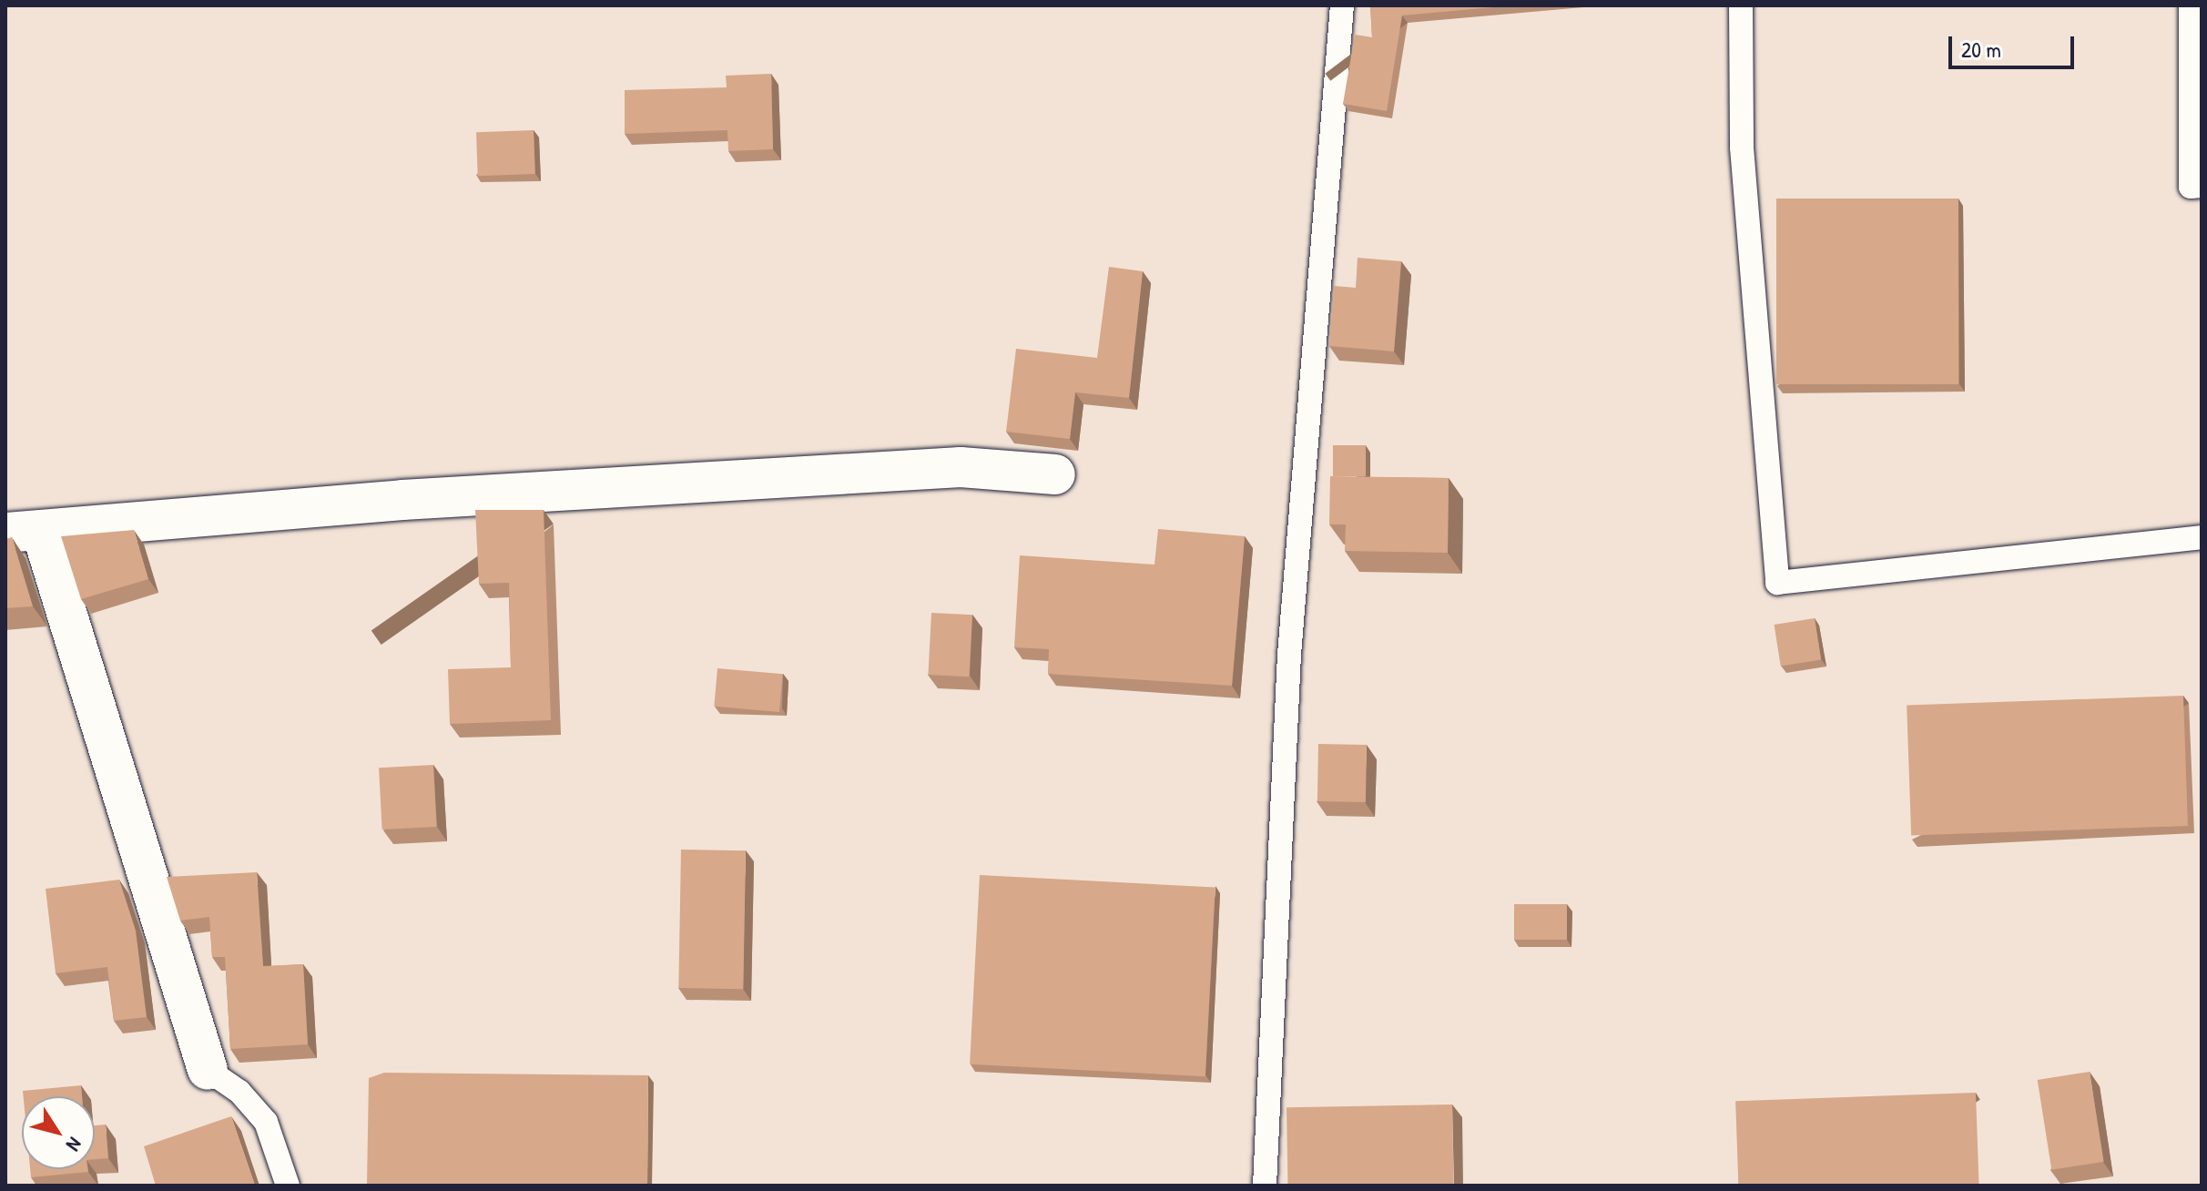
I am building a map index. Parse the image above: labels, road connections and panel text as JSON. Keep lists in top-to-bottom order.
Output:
{
  "scale_bar": "20 m",
  "north": "bottom right"
}
